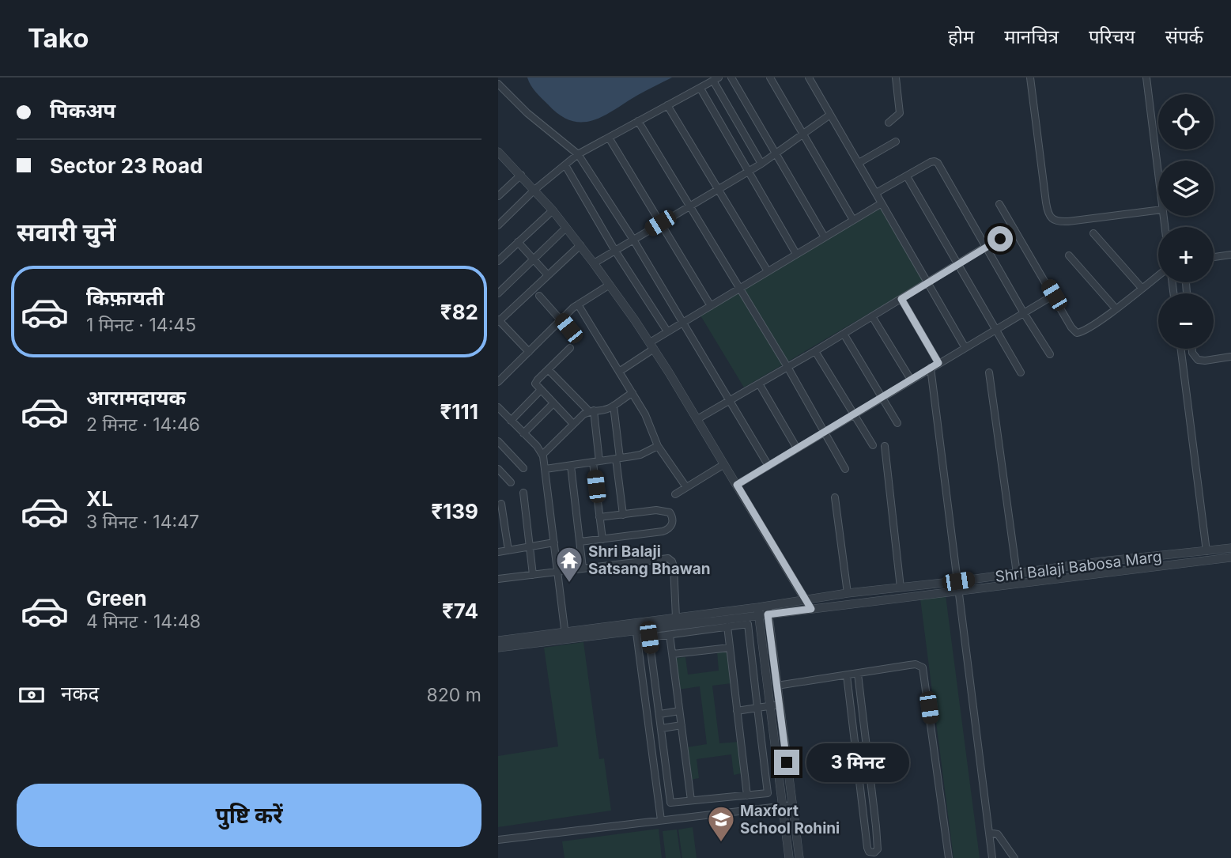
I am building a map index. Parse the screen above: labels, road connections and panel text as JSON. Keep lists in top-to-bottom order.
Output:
{
  "streets": {
    "street": ["Shri Balaji Babosa Marg"]
  },
  "places": {
    "temple": ["Shri Balaji Satsang Bhawan"],
    "school or university": ["Maxfort School Rohini"]
  },
  "page": {
    "header": "Tako",
    "nav": [
      "होम",
      "मानचित्र",
      "परिचय",
      "संपर्क"
    ],
    "banner": ["पिकअप", "Sector 23 Road"],
    "map_buttons": ["+", "−"],
    "heading": "सवारी चुनें",
    "list": [
      {
        "name": "किफ़ायती",
        "note": "1 मिनट · 14:45",
        "value": "₹82"
      },
      {
        "name": "आरामदायक",
        "note": "2 मिनट · 14:46",
        "value": "₹111"
      },
      {
        "name": "XL",
        "note": "3 मिनट · 14:47",
        "value": "₹139"
      },
      {
        "name": "Green",
        "note": "4 मिनट · 14:48",
        "value": "₹74"
      }
    ],
    "pay": ["नकद", "820 m"],
    "bubble": "3 मिनट",
    "buttons": "पुष्टि करें"
  }
}
